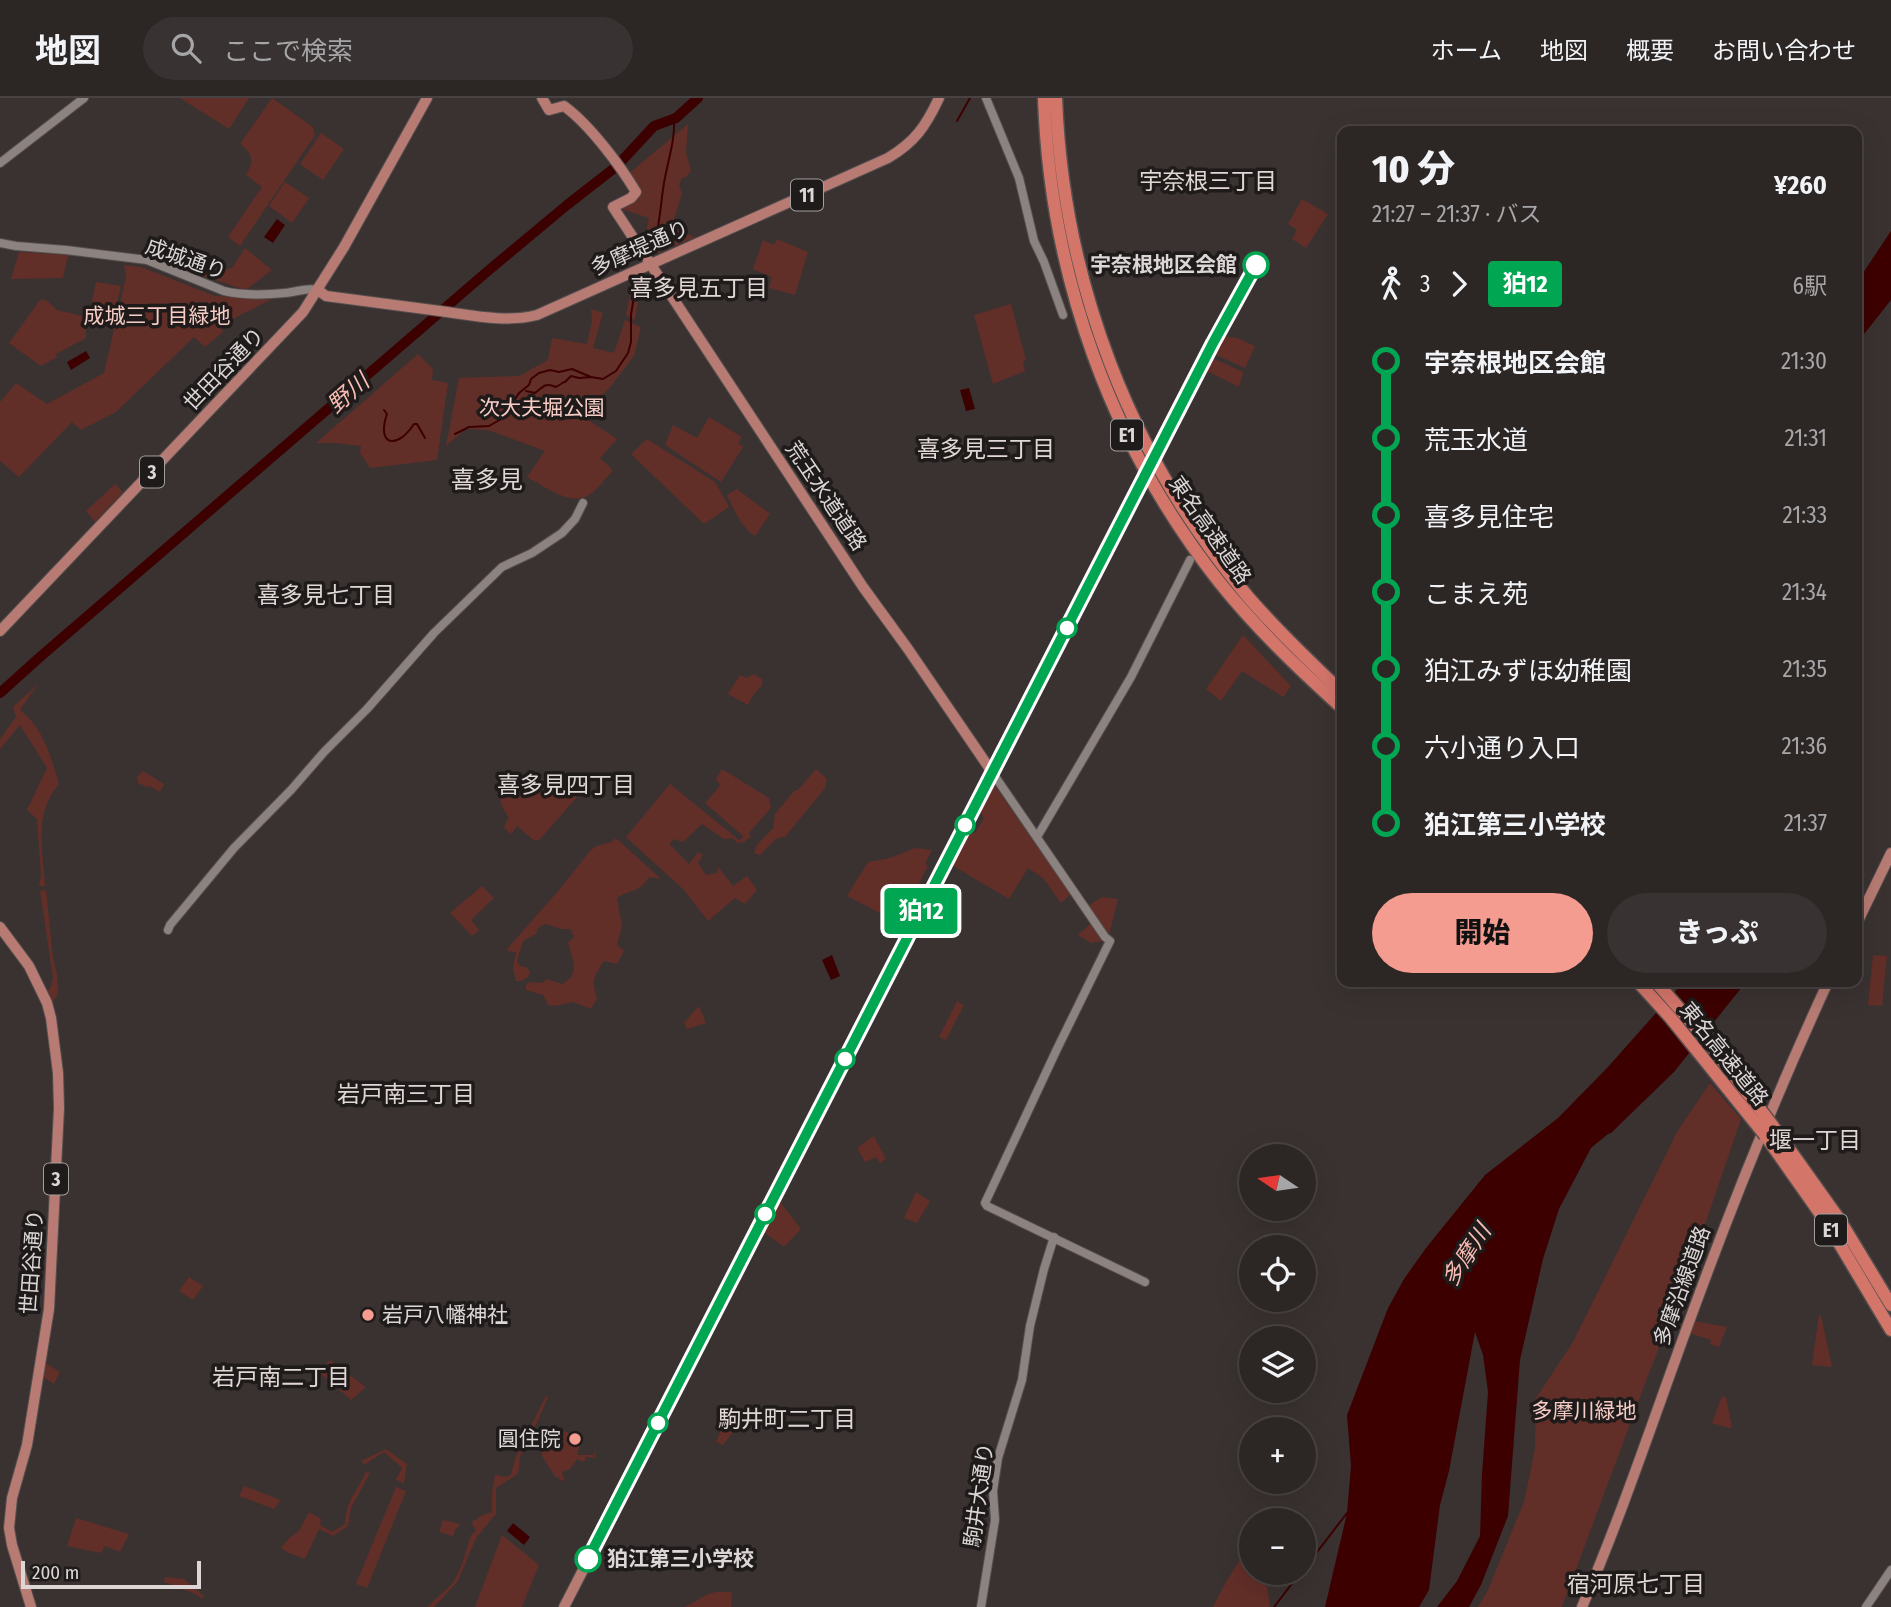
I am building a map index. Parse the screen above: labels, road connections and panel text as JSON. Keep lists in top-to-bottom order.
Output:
{
  "streets": {
    "highway": ["E1", "東名高速道路"],
    "main road": [
      "11",
      "多摩堤通り",
      "世田谷通り",
      "3",
      "荒玉水道道路",
      "多摩沿線道路"
    ],
    "street": ["成城通り", "駒井大通り"]
  },
  "crossings": [
    ["多摩堤通り", "成城通り"],
    ["多摩堤通り", "世田谷通り"],
    ["多摩堤通り", "荒玉水道道路"],
    ["成城通り", "世田谷通り"],
    ["荒玉水道道路", "駒井大通り"]
  ],
  "districts": [
    "宇奈根三丁目",
    "喜多見五丁目",
    "喜多見三丁目",
    "喜多見",
    "喜多見七丁目",
    "喜多見四丁目",
    "岩戸南三丁目",
    "堰一丁目",
    "岩戸南二丁目",
    "駒井町二丁目",
    "宿河原七丁目"
  ],
  "water": ["野川", "多摩川"],
  "parks": ["成城三丁目緑地", "次大夫堀公園", "多摩川緑地"],
  "places": [
    "宇奈根地区会館",
    "岩戸八幡神社",
    "圓住院",
    "狛江第三小学校"
  ],
  "lines": ["bus line 狛12"],
  "scale_bar": "200 m",
  "north": "left",
  "page": {
    "header": "地図",
    "search": "ここで検索",
    "nav": [
      "ホーム",
      "地図",
      "概要",
      "お問い合わせ"
    ],
    "on_map": "狛12",
    "heading": ["10 分", "21:27 – 21:37 · バス", "¥260"],
    "legs": ["3", "狛12", "6駅"],
    "list": [
      {
        "name": "宇奈根地区会館",
        "value": "21:30"
      },
      {
        "name": "荒玉水道",
        "value": "21:31"
      },
      {
        "name": "喜多見住宅",
        "value": "21:33"
      },
      {
        "name": "こまえ苑",
        "value": "21:34"
      },
      {
        "name": "狛江みずほ幼稚園",
        "value": "21:35"
      },
      {
        "name": "六小通り入口",
        "value": "21:36"
      },
      {
        "name": "狛江第三小学校",
        "value": "21:37"
      }
    ],
    "buttons": ["開始", "きっぷ"],
    "map_buttons": ["+", "−"],
    "scale": "200 m"
  }
}
